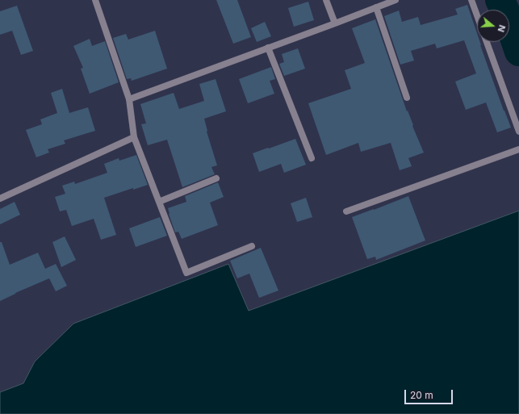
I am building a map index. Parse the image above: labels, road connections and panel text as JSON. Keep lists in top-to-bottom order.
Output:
{
  "scale_bar": "20 m",
  "north": "right"
}
